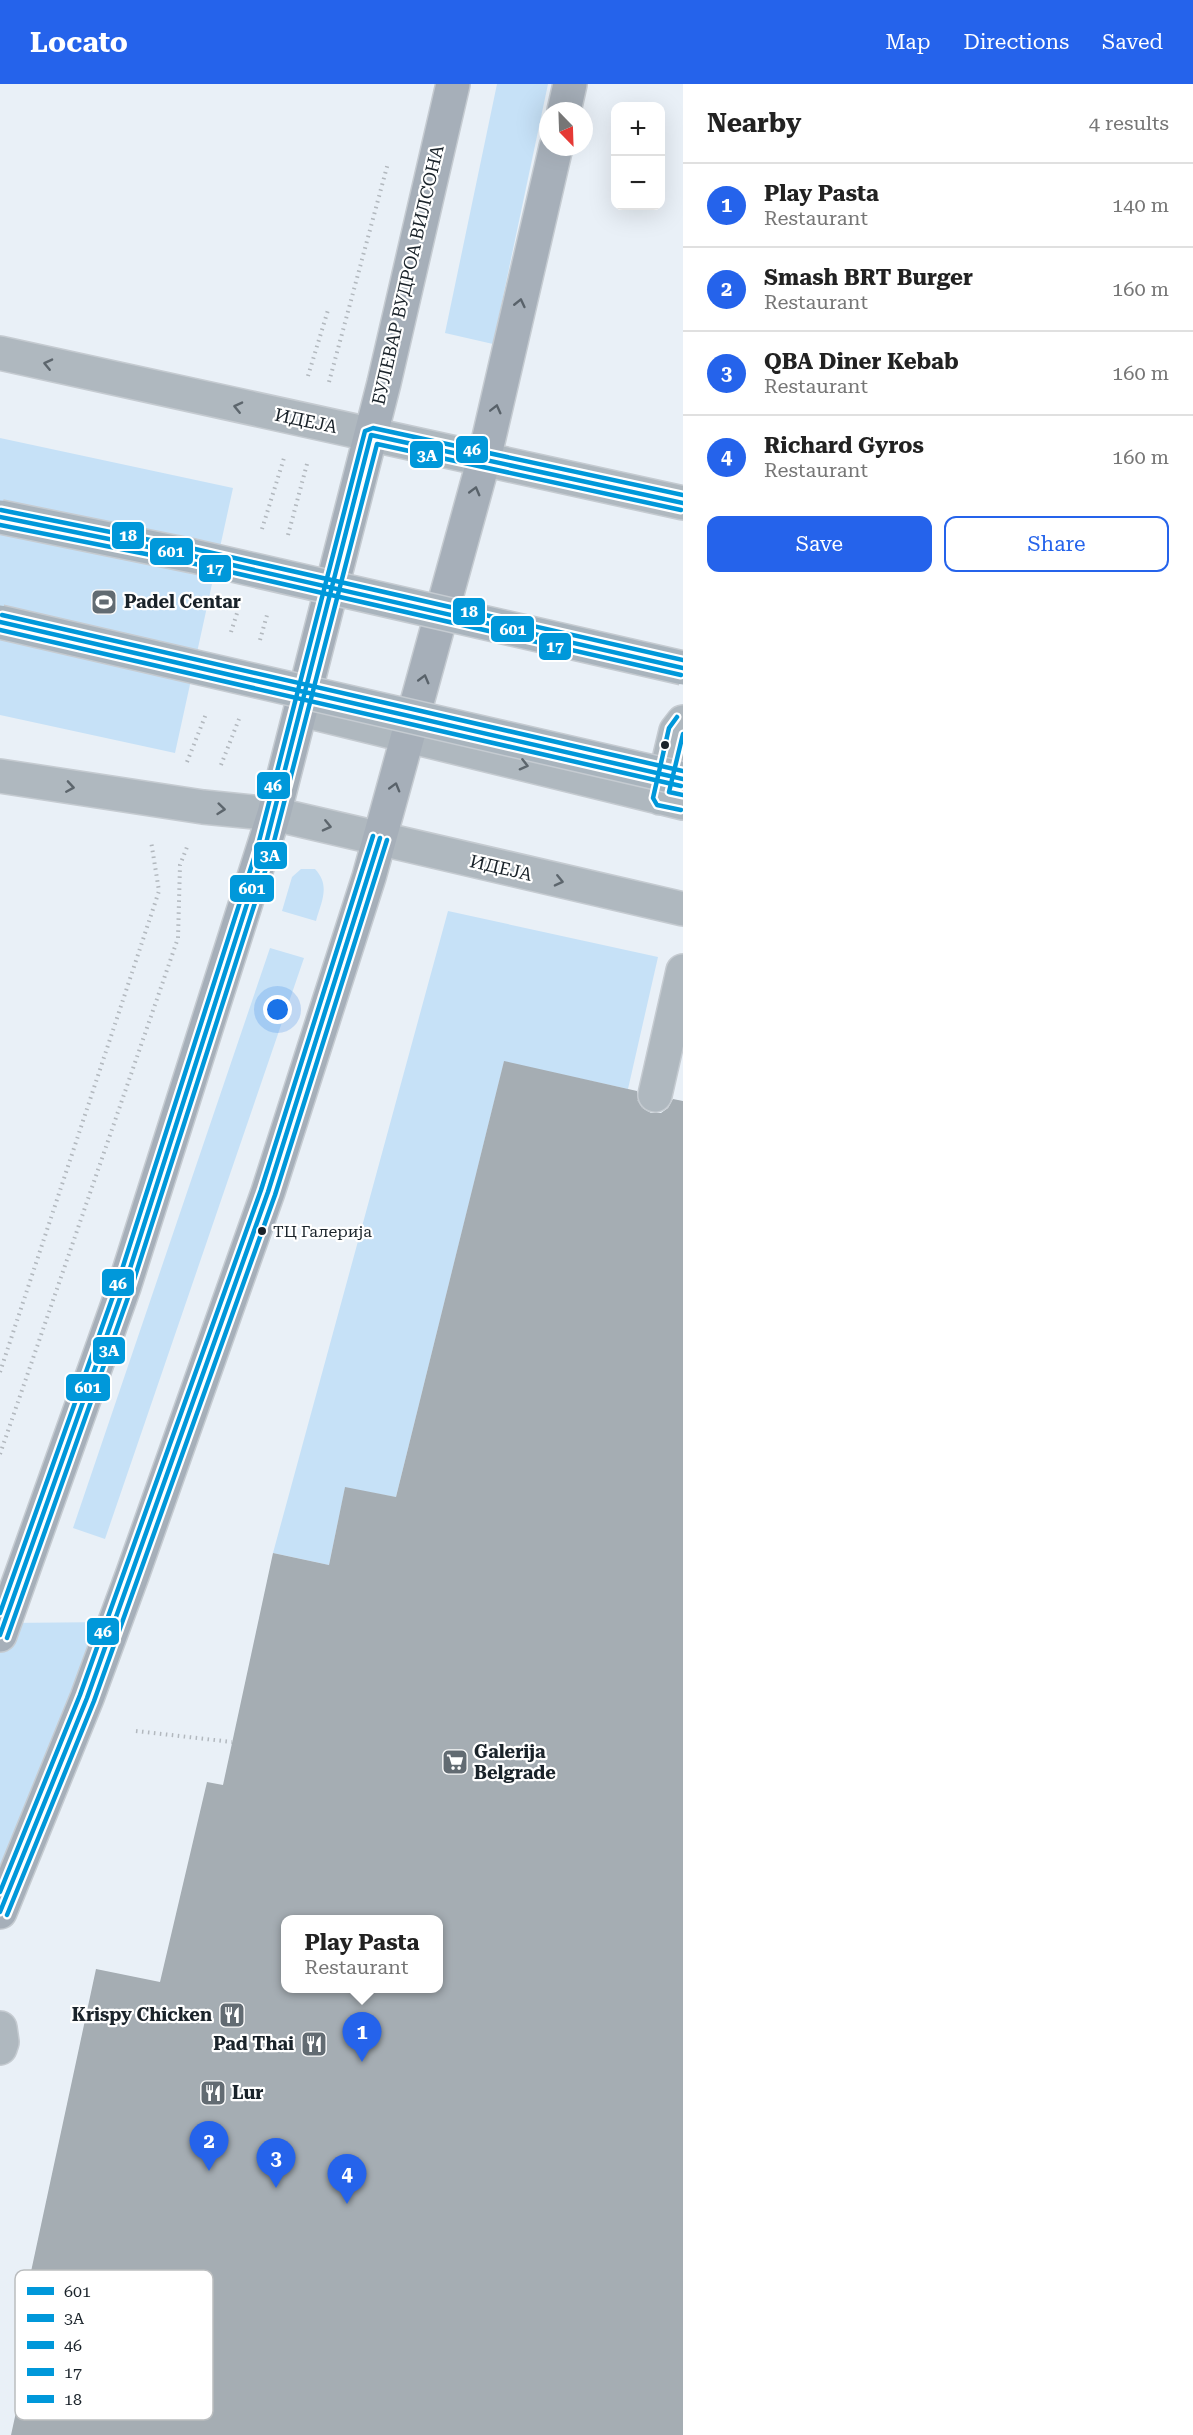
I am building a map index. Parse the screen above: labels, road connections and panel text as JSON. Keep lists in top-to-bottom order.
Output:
{
  "streets": {
    "main road": ["БУЛЕВАР ВУДРОА ВИЛСОНА"],
    "street": ["ИДЕЈА"]
  },
  "crossings": [
    ["БУЛЕВАР ВУДРОА ВИЛСОНА", "ИДЕЈА"]
  ],
  "places": {
    "sports": ["Padel Centar"],
    "other": ["ТЦ Галерија"],
    "supermarket": ["Galerija Belgrade"],
    "restaurant": ["Krispy Chicken", "Pad Thai", "Lur"]
  },
  "lines": [
    "transit line 46",
    "transit line 601",
    "transit line 3A",
    "transit line 18",
    "transit line 17"
  ],
  "legend": [
    "601",
    "3A",
    "46",
    "17",
    "18"
  ],
  "north": "bottom right",
  "page": {
    "header": "Locato",
    "nav": ["Map", "Directions", "Saved"],
    "heading": ["Nearby", "4 results"],
    "map_buttons": ["+", "−"],
    "list": [
      {
        "mark": "1",
        "name": "Play Pasta",
        "note": "Restaurant",
        "value": "140 m"
      },
      {
        "mark": "2",
        "name": "Smash BRT Burger",
        "note": "Restaurant",
        "value": "160 m"
      },
      {
        "mark": "3",
        "name": "QBA Diner Kebab",
        "note": "Restaurant",
        "value": "160 m"
      },
      {
        "mark": "4",
        "name": "Richard Gyros",
        "note": "Restaurant",
        "value": "160 m"
      }
    ],
    "buttons": ["Save", "Share"],
    "popup": ["Play Pasta", "Restaurant"],
    "pins": [
      "1",
      "2",
      "3",
      "4"
    ]
  }
}
